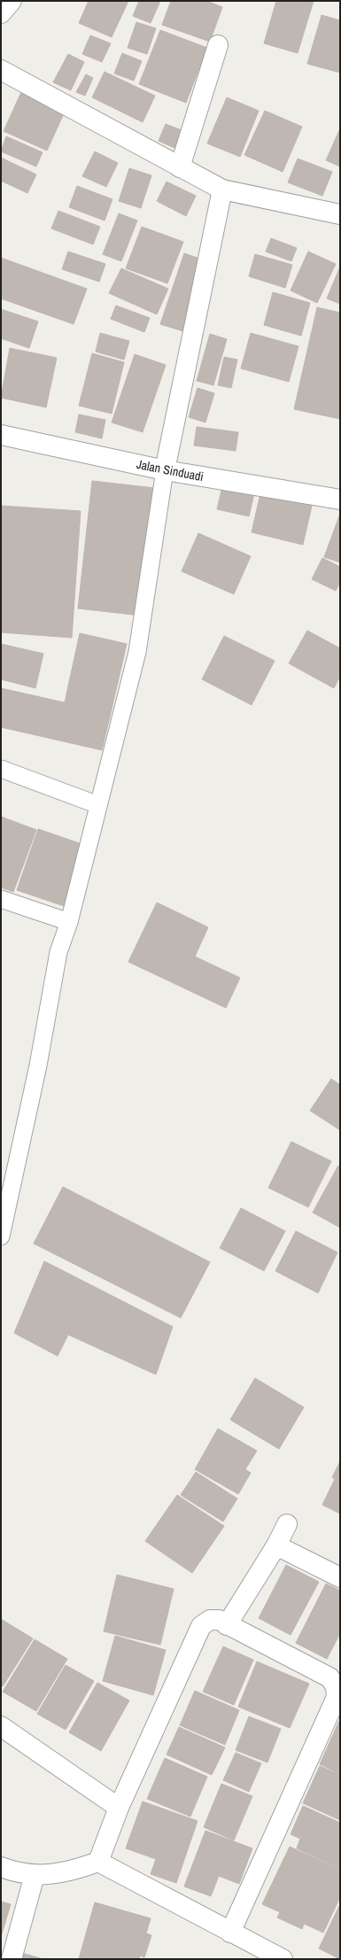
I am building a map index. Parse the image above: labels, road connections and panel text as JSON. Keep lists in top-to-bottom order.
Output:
{
  "streets": {
    "street": ["Jalan Sinduadi"]
  }
}
